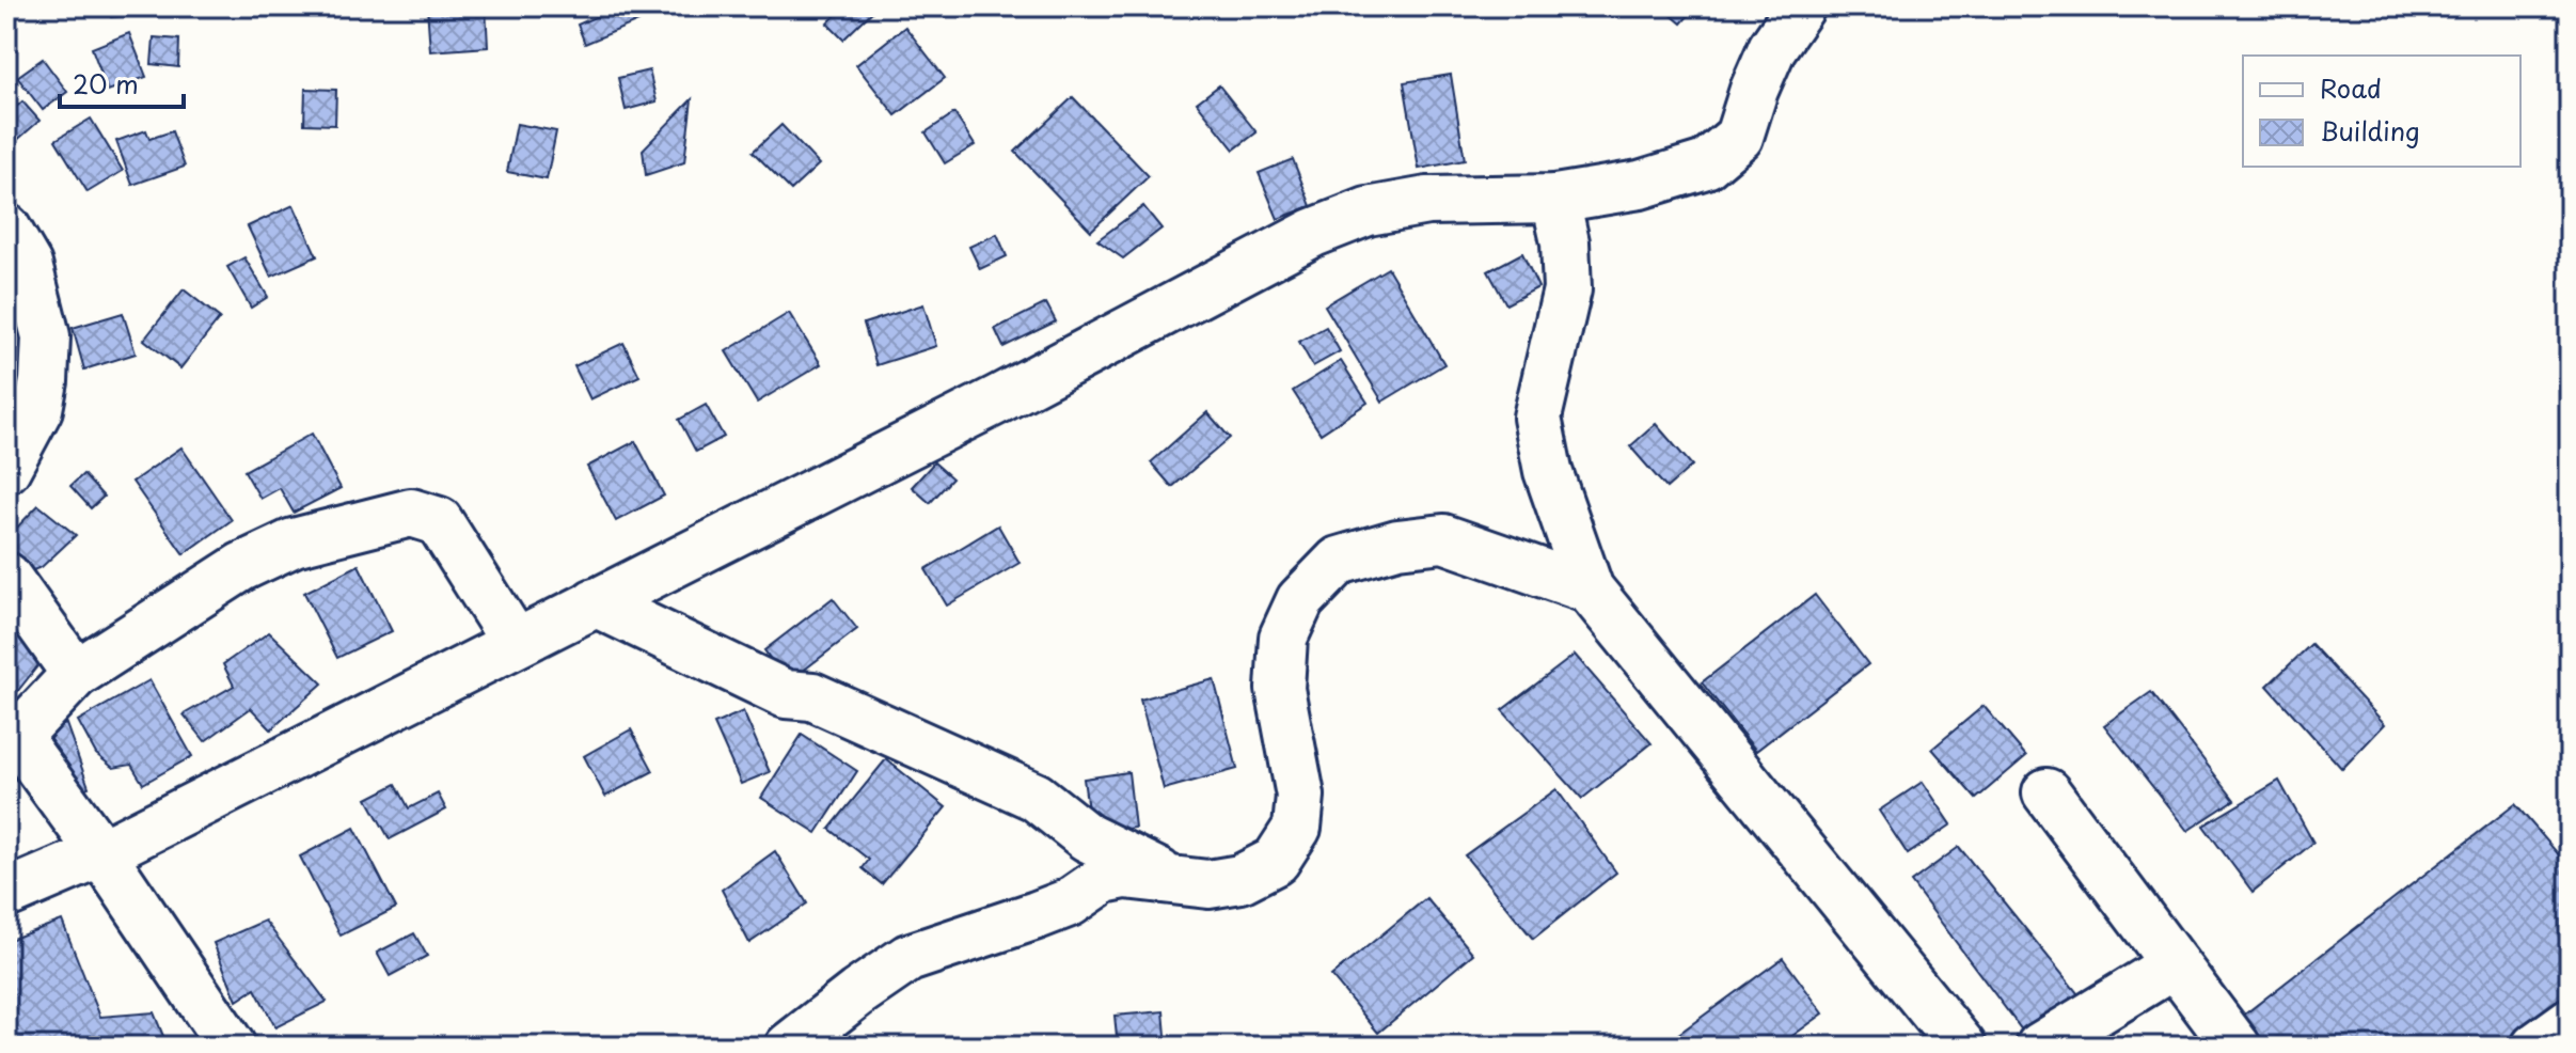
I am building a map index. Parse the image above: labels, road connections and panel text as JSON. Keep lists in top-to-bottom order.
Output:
{
  "legend": ["Road", "Building"],
  "scale_bar": "20 m"
}
